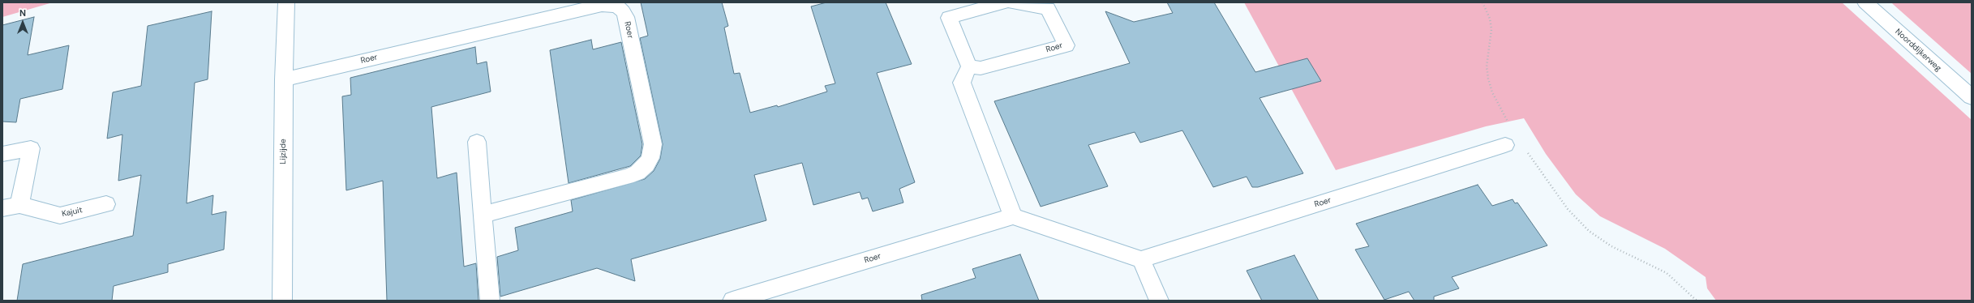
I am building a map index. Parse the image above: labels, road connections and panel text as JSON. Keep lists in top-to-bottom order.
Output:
{
  "streets": {
    "street": [
      "Roer",
      "Noorddijkerweg",
      "Lijzijde",
      "Kajuit"
    ]
  },
  "crossings": [
    ["Roer", "Lijzijde"]
  ],
  "north": "top"
}
